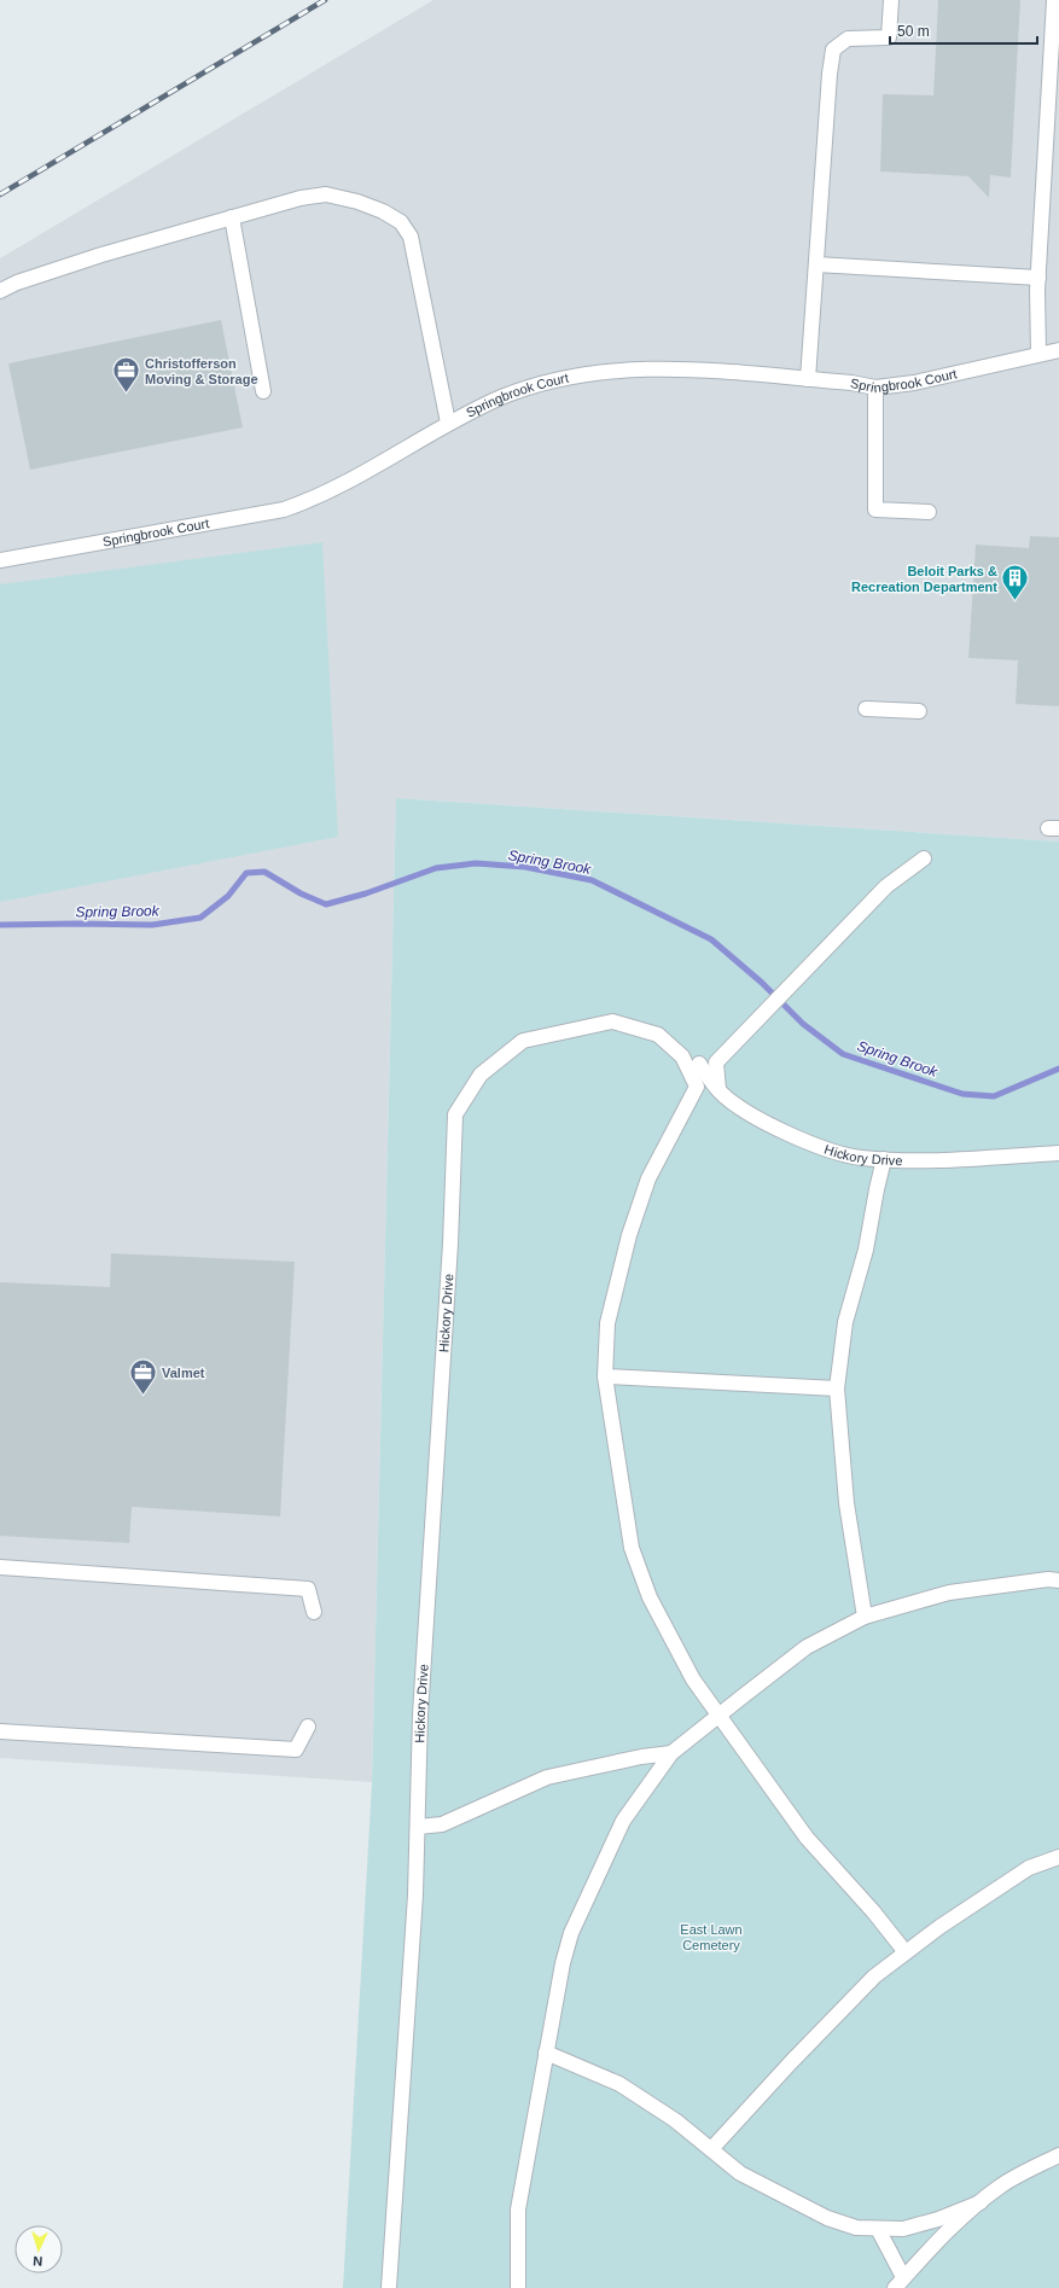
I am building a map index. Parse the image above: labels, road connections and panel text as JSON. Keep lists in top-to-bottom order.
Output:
{
  "streets": {
    "street": ["Springbrook Court", "Hickory Drive"]
  },
  "water": ["Spring Brook"],
  "parks": ["East Lawn Cemetery"],
  "places": {
    "office": ["Christofferson Moving & Storage", "Valmet"],
    "building": ["Beloit Parks & Recreation Department"]
  },
  "scale_bar": "50 m",
  "north": "bottom"
}
